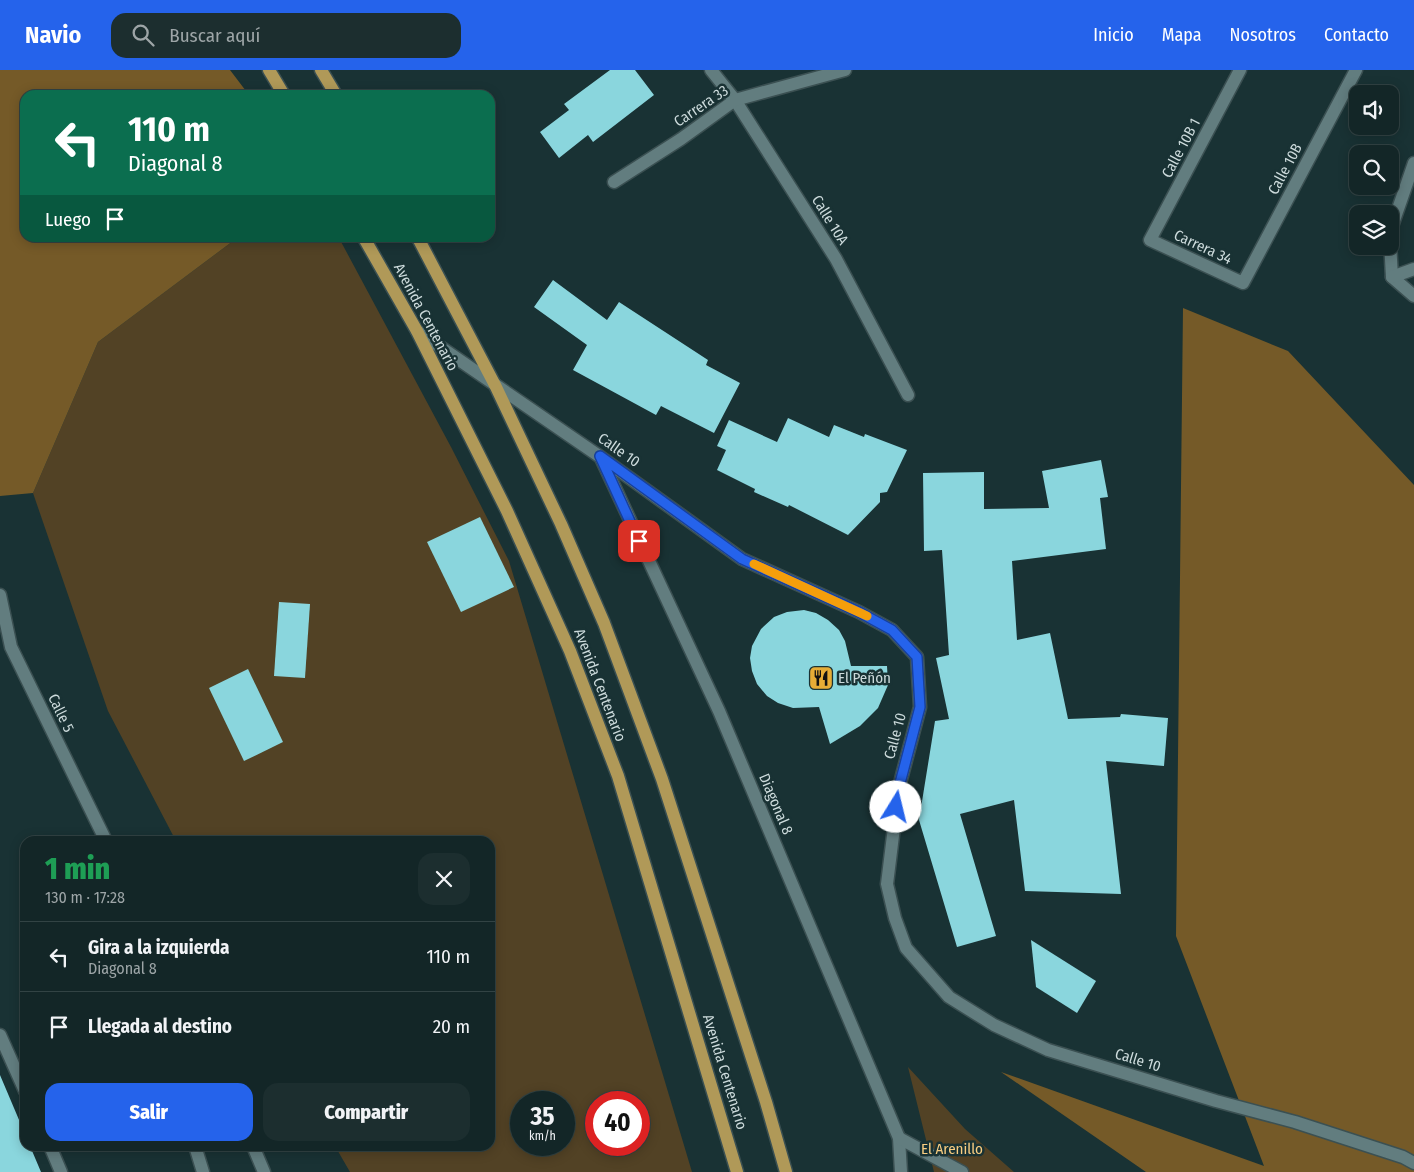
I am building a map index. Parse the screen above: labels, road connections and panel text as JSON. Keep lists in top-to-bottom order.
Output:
{
  "streets": {
    "main road": ["Avenida Centenario"],
    "street": [
      "Carrera 33",
      "Calle 10B 1",
      "Calle 10B",
      "Calle 10A",
      "Carrera 34",
      "Calle 10",
      "Calle 5",
      "Diagonal 8"
    ]
  },
  "crossings": [
    ["Carrera 33", "Calle 10A"],
    ["Calle 10B 1", "Carrera 34"],
    ["Calle 10B", "Carrera 34"],
    ["Avenida Centenario", "Calle 10"],
    ["Calle 10", "Diagonal 8"]
  ],
  "parks": ["El Arenillo"],
  "places": {
    "restaurant": ["El Peñón"]
  },
  "page": {
    "header": "Navio",
    "search": "Buscar aquí",
    "nav": [
      "Inicio",
      "Mapa",
      "Nosotros",
      "Contacto"
    ],
    "turn": ["110 m", "Diagonal 8"],
    "then": "Luego",
    "heading": ["1 min", "130 m · 17:28"],
    "list": [
      {
        "name": "Gira a la izquierda",
        "note": "Diagonal 8",
        "value": "110 m"
      },
      {
        "name": "Llegada al destino",
        "value": "20 m"
      }
    ],
    "buttons": ["Salir", "Compartir"],
    "speed": "35 km/h",
    "limit": "40"
  }
}
